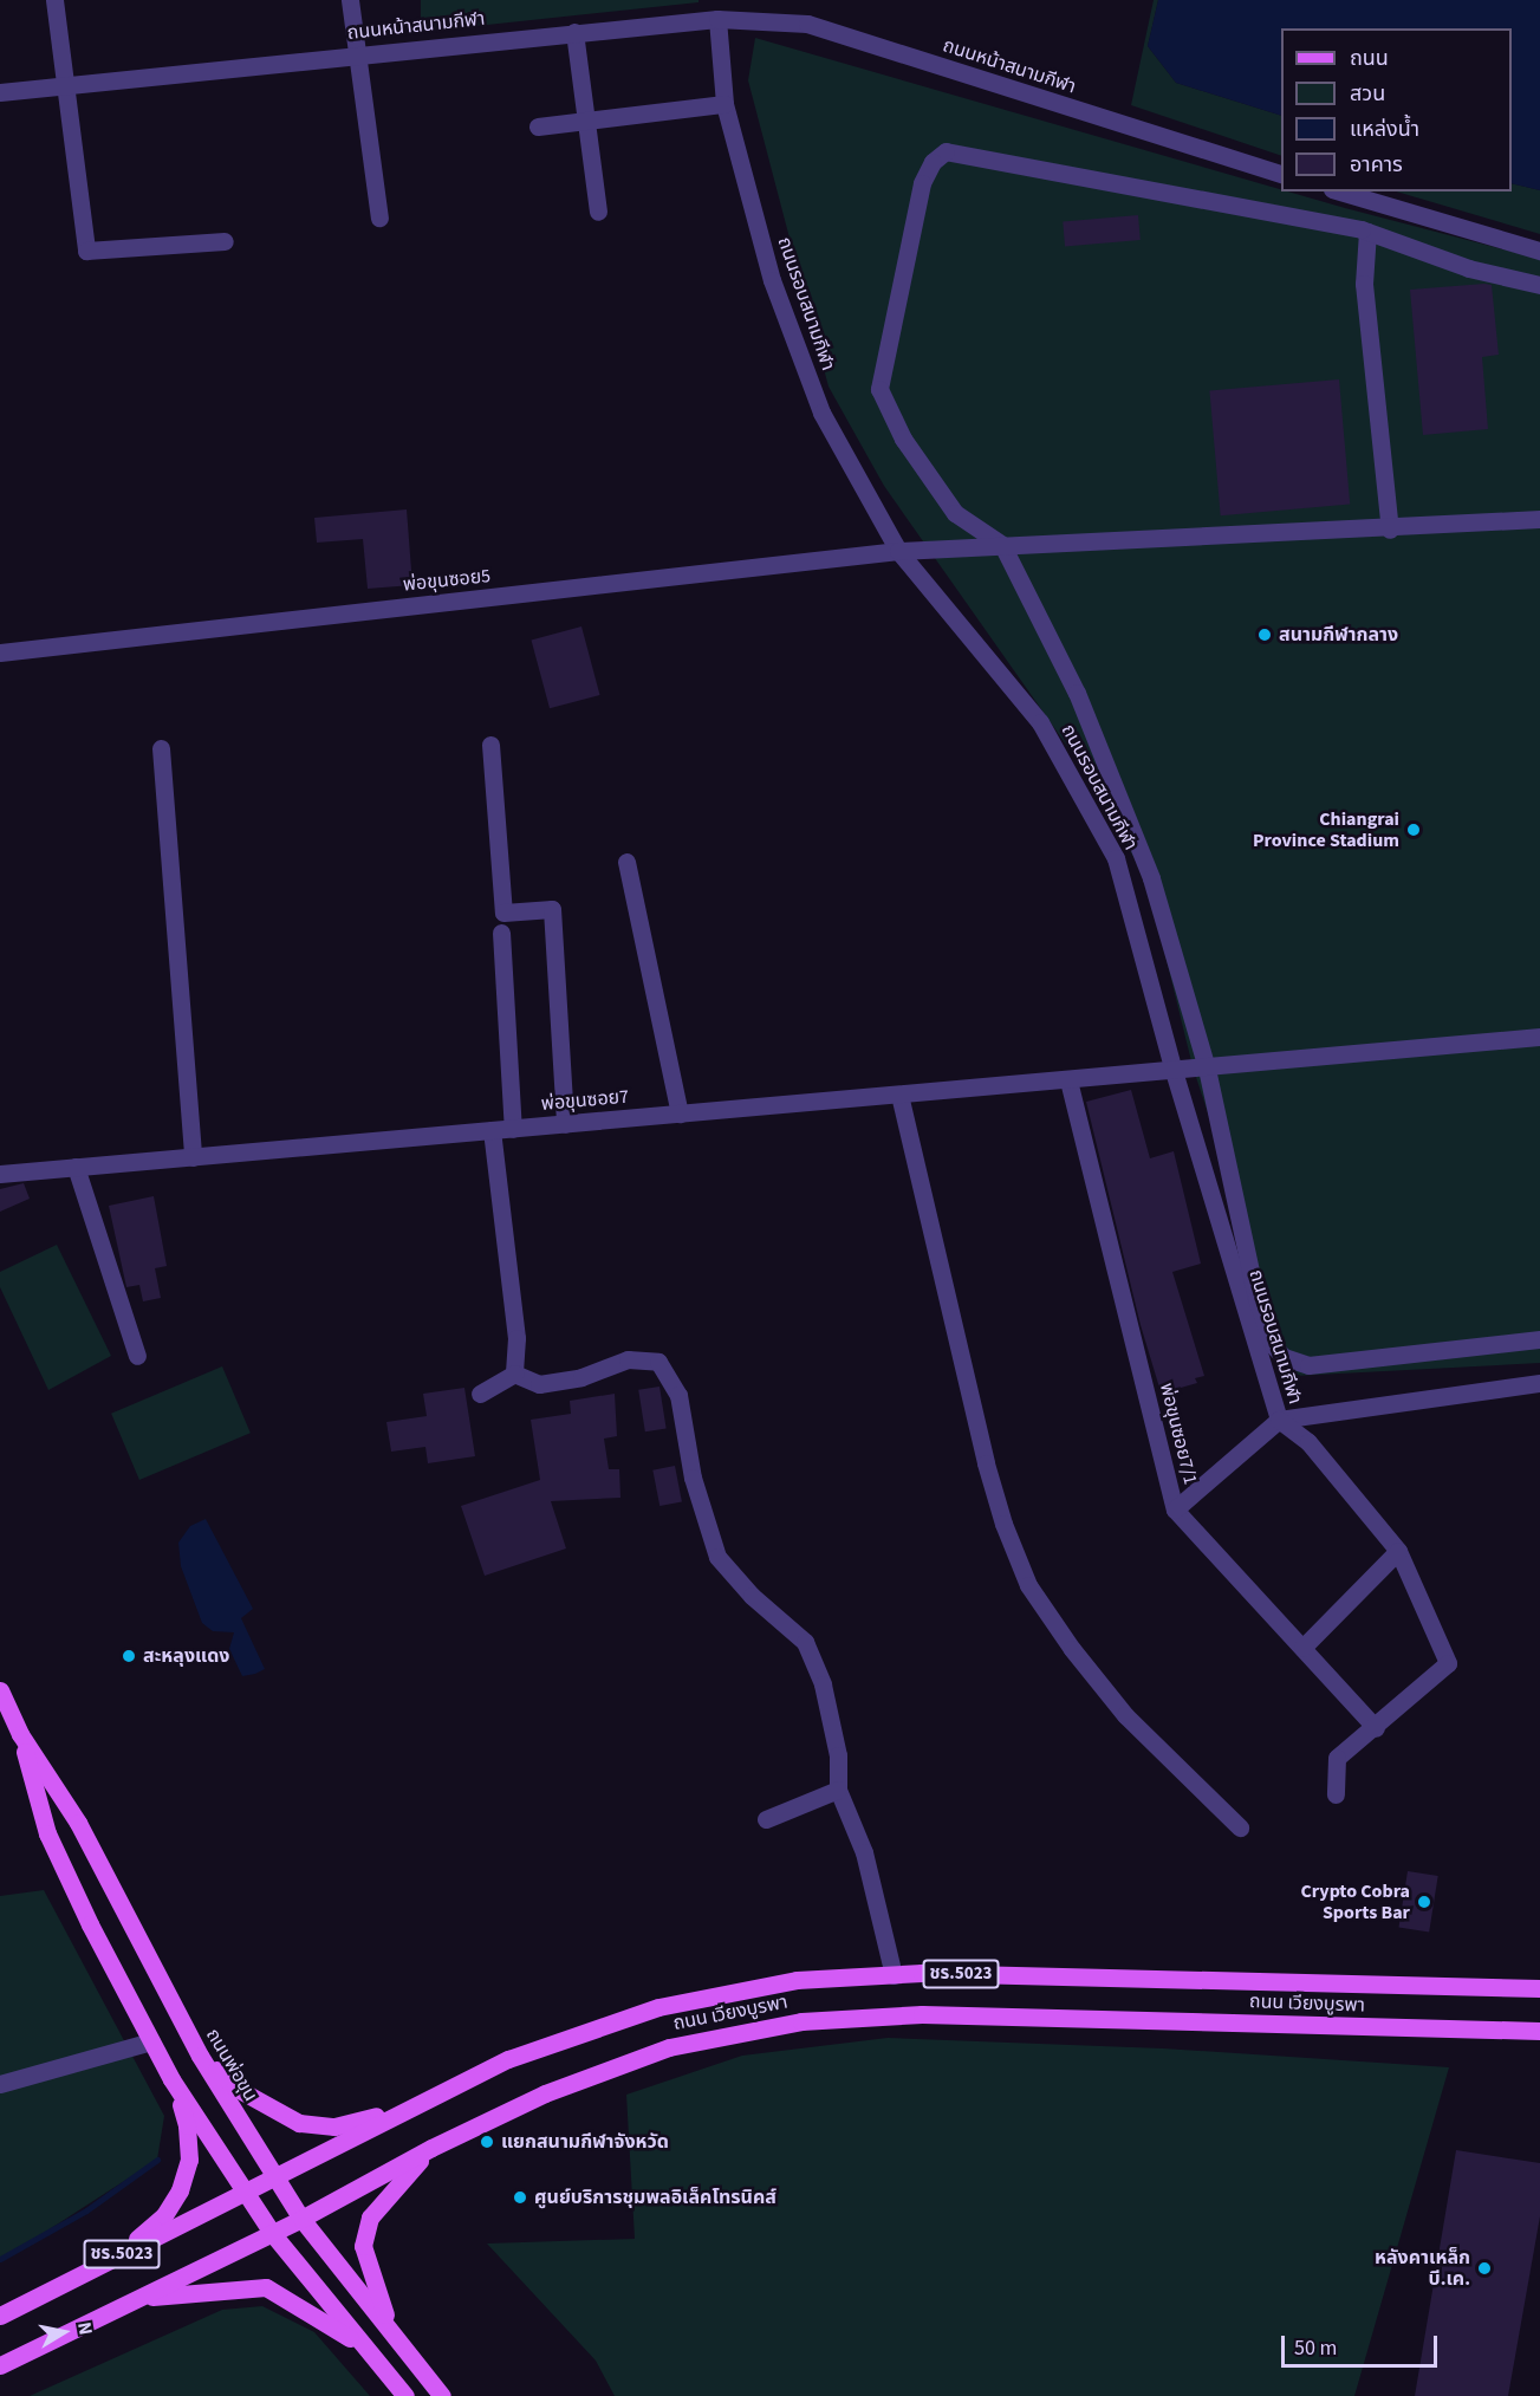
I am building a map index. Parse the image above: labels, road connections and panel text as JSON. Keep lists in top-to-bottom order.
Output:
{
  "streets": {
    "main road": ["ชร.5023", "ถนน เวียงบูรพา", "ถนนพ่อขุน"],
    "street": [
      "ถนนหน้าสนามกีฬา",
      "ถนนรอบสนามกีฬา",
      "พ่อขุนซอย5",
      "พ่อขุนซอย7",
      "พ่อขุนซอย7/1"
    ]
  },
  "crossings": [
    ["ถนนหน้าสนามกีฬา", "ถนนรอบสนามกีฬา"],
    ["ถนนรอบสนามกีฬา", "พ่อขุนซอย5"],
    ["ถนนรอบสนามกีฬา", "พ่อขุนซอย7"],
    ["พ่อขุนซอย7", "พ่อขุนซอย7/1"],
    ["ถนน เวียงบูรพา", "ถนนพ่อขุน"]
  ],
  "places": [
    "สนามกีฬากลาง",
    "Chiangrai Province Stadium",
    "สะหลุงแดง",
    "Crypto Cobra Sports Bar",
    "แยกสนามกีฬาจังหวัด",
    "ศูนย์บริการชุมพลอิเล็คโทรนิคส์",
    "หลังคาเหล็ก บี.เค."
  ],
  "legend": [
    "ถนน",
    "สวน",
    "แหล่งน้ำ",
    "อาคาร"
  ],
  "scale_bar": "50 m",
  "north": "right"
}
